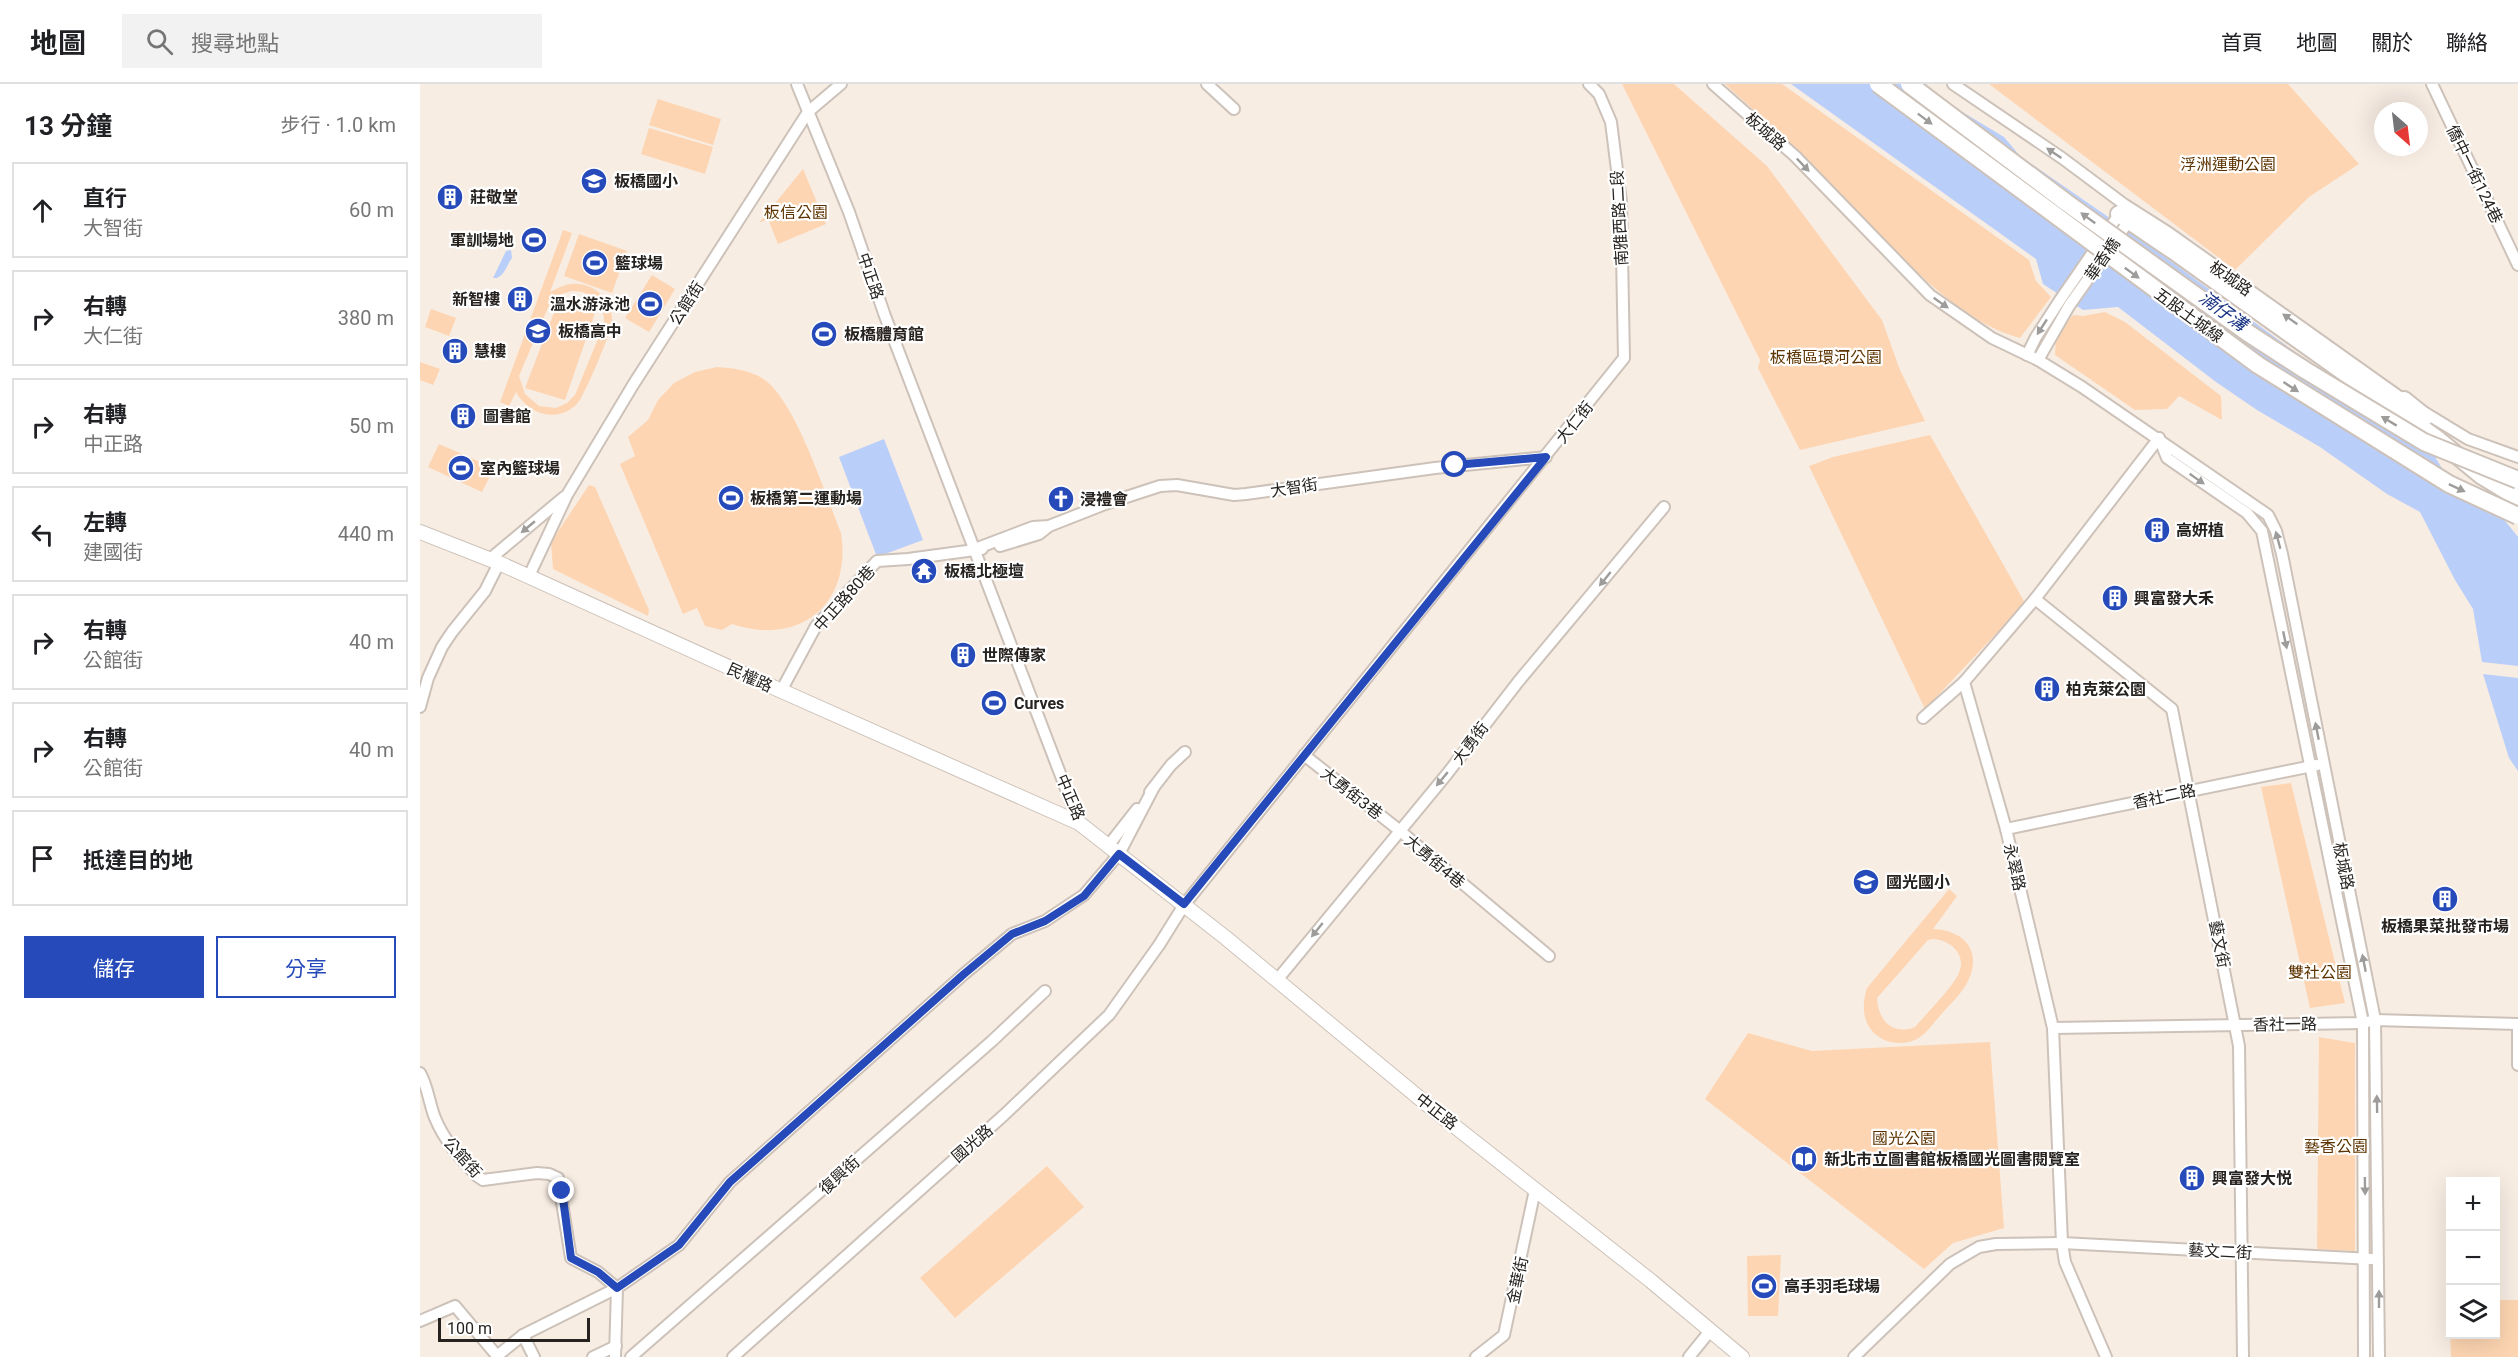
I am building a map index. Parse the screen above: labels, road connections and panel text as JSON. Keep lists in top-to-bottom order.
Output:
{
  "streets": {
    "highway": ["五股土城線"],
    "main road": ["中正路", "民權路"],
    "street": [
      "板城路",
      "僑中一街124巷",
      "南雅西路二段",
      "華香橋",
      "公館街",
      "大仁街",
      "大智街",
      "中正路80巷",
      "大勇街",
      "大勇街3巷",
      "香社二路",
      "大勇街4巷",
      "永翠路",
      "藝文街",
      "香社一路",
      "國光路",
      "復興街",
      "藝文二街",
      "金華街"
    ]
  },
  "crossings": [
    ["板城路", "華香橋"],
    ["板城路", "香社二路"],
    ["板城路", "香社一路"],
    ["板城路", "藝文二街"],
    ["南雅西路二段", "大仁街"],
    ["中正路", "公館街"],
    ["中正路", "大仁街"],
    ["中正路", "大智街"],
    ["中正路", "中正路80巷"],
    ["中正路", "民權路"],
    ["中正路", "大勇街"],
    ["中正路", "國光路"],
    ["中正路", "金華街"],
    ["大仁街", "大智街"],
    ["大仁街", "大勇街3巷"],
    ["大仁街", "國光路"],
    ["大智街", "中正路80巷"],
    ["中正路80巷", "民權路"],
    ["大勇街", "大勇街3巷"],
    ["大勇街", "大勇街4巷"],
    ["大勇街3巷", "大勇街4巷"],
    ["香社二路", "永翠路"],
    ["香社二路", "藝文街"],
    ["永翠路", "香社一路"],
    ["永翠路", "藝文二街"],
    ["藝文街", "香社一路"],
    ["藝文街", "藝文二街"]
  ],
  "one_way": ["大勇街"],
  "water": ["湳仔溝"],
  "parks": [
    "浮洲運動公園",
    "板信公園",
    "板橋區環河公園",
    "雙社公園",
    "國光公園",
    "藝香公園"
  ],
  "places": {
    "school or university": ["板橋國小", "板橋高中", "國光國小"],
    "building": [
      "莊敬堂",
      "新智樓",
      "慧樓",
      "圖書館",
      "高妍植",
      "興富發大禾",
      "世際傳家",
      "柏克萊公園",
      "板橋果菜批發市場",
      "興富發大悦"
    ],
    "sports": [
      "軍訓場地",
      "籃球場",
      "溫水游泳池",
      "板橋體育館",
      "室內籃球場",
      "板橋第二運動場",
      "Curves",
      "高手羽毛球場"
    ],
    "church": ["浸禮會"],
    "temple": ["板橋北極壇"],
    "library": ["新北市立圖書館板橋國光圖書閱覽室"]
  },
  "scale_bar": "100 m",
  "north": "bottom right",
  "page": {
    "header": "地圖",
    "search": "搜尋地點",
    "nav": [
      "首頁",
      "地圖",
      "關於",
      "聯絡"
    ],
    "heading": ["13 分鐘", "步行 · 1.0 km"],
    "list": [
      ["直行", "大智街", "60 m"],
      ["右轉", "大仁街", "380 m"],
      ["右轉", "中正路", "50 m"],
      ["左轉", "建國街", "440 m"],
      ["右轉", "公館街", "40 m"],
      ["右轉", "公館街", "40 m"],
      "抵達目的地"
    ],
    "buttons": ["儲存", "分享"],
    "map_buttons": ["+", "−"],
    "scale": "100 m"
  }
}
